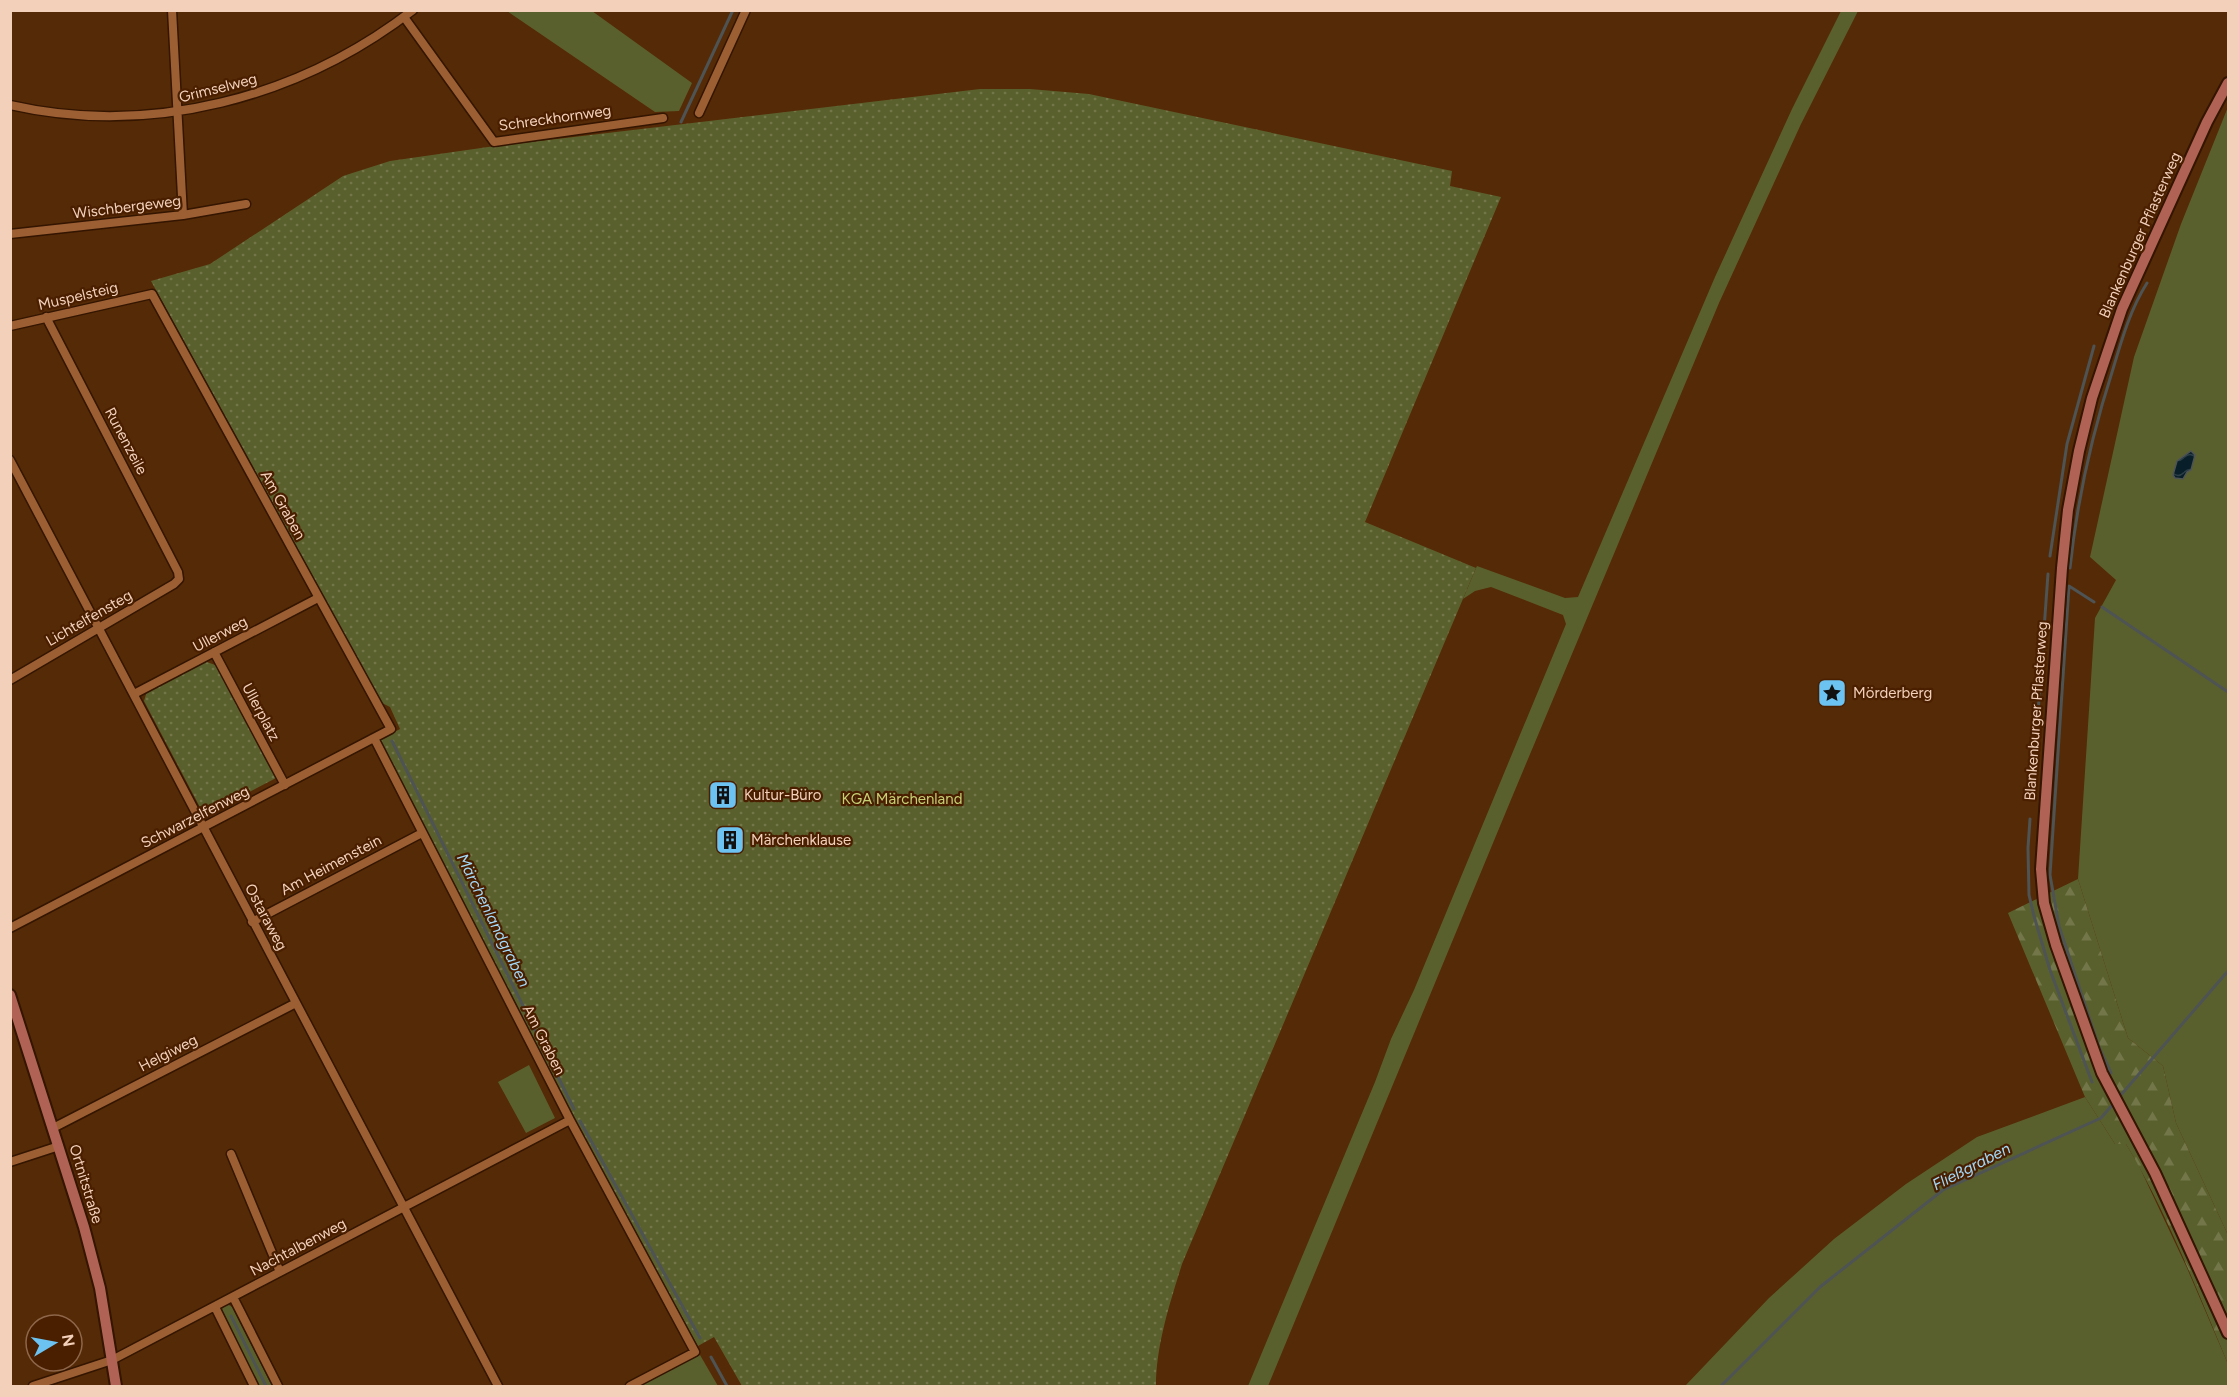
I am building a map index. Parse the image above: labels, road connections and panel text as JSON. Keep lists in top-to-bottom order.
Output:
{
  "streets": {
    "main road": ["Blankenburger Pflasterweg", "Ortnitstraße"],
    "street": [
      "Grimselweg",
      "Schreckhornweg",
      "Wischbergeweg",
      "Muspelsteig",
      "Runenzeile",
      "Am Graben",
      "Lichtelfensteg",
      "Ullerweg",
      "Ullerplatz",
      "Schwarzelfenweg",
      "Am Heimenstein",
      "Ostaraweg",
      "Helgiweg",
      "Nachtalbenweg"
    ]
  },
  "crossings": [
    ["Grimselweg", "Schreckhornweg"],
    ["Muspelsteig", "Runenzeile"],
    ["Muspelsteig", "Am Graben"],
    ["Runenzeile", "Lichtelfensteg"],
    ["Am Graben", "Ullerweg"],
    ["Am Graben", "Schwarzelfenweg"],
    ["Am Graben", "Am Heimenstein"],
    ["Am Graben", "Nachtalbenweg"],
    ["Lichtelfensteg", "Ostaraweg"],
    ["Ullerweg", "Ullerplatz"],
    ["Ullerweg", "Ostaraweg"],
    ["Ullerplatz", "Schwarzelfenweg"],
    ["Schwarzelfenweg", "Ostaraweg"],
    ["Am Heimenstein", "Ostaraweg"],
    ["Ostaraweg", "Helgiweg"],
    ["Ostaraweg", "Nachtalbenweg"],
    ["Helgiweg", "Ortnitstraße"],
    ["Ortnitstraße", "Nachtalbenweg"]
  ],
  "water": ["Märchenlandgraben", "Fließgraben"],
  "parks": ["KGA Märchenland"],
  "places": {
    "place": ["Mörderberg"],
    "building": ["Kultur-Büro", "Märchenklause"]
  },
  "north": "right"
}
